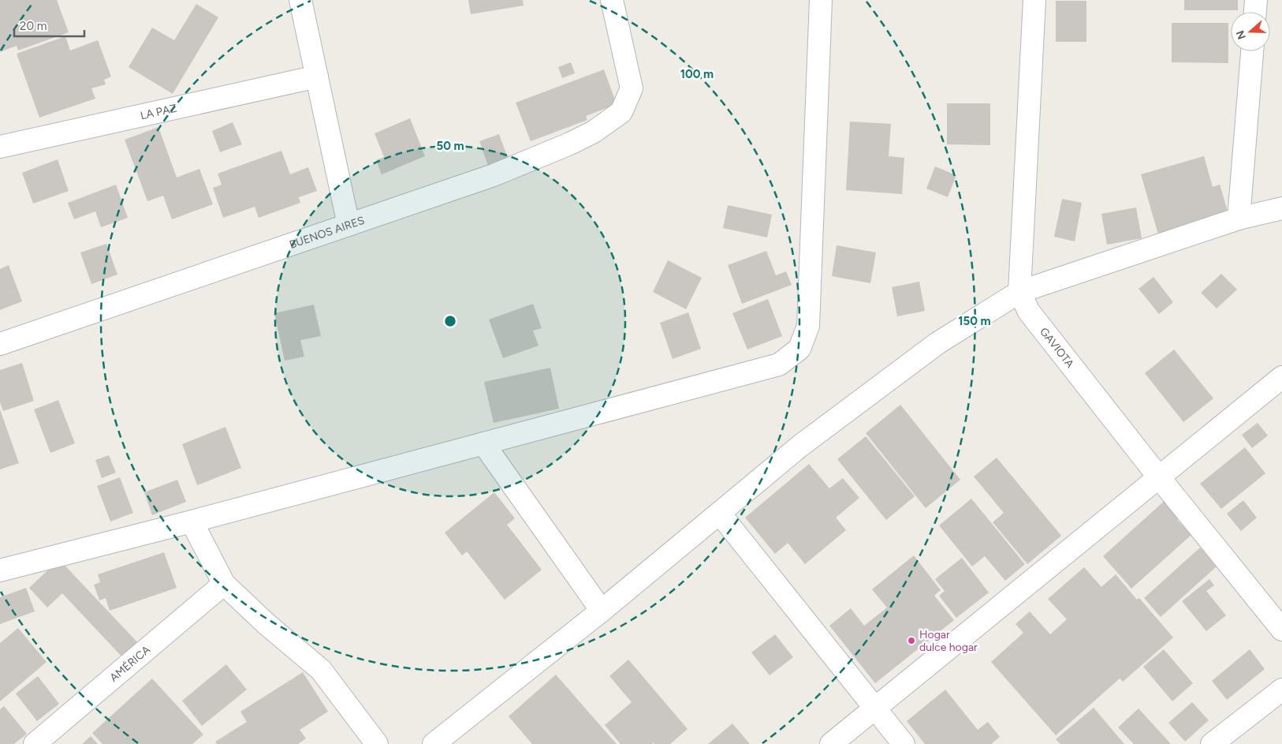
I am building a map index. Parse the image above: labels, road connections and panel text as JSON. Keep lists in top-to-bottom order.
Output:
{
  "streets": {
    "street": [
      "LA PAZ",
      "BUENOS AIRES",
      "GAVIOTA",
      "AMÉRICA"
    ]
  },
  "places": ["Hogar dulce hogar"],
  "scale_bar": "20 m",
  "north": "left",
  "rings": ["100 m", "50 m", "150 m"]
}
